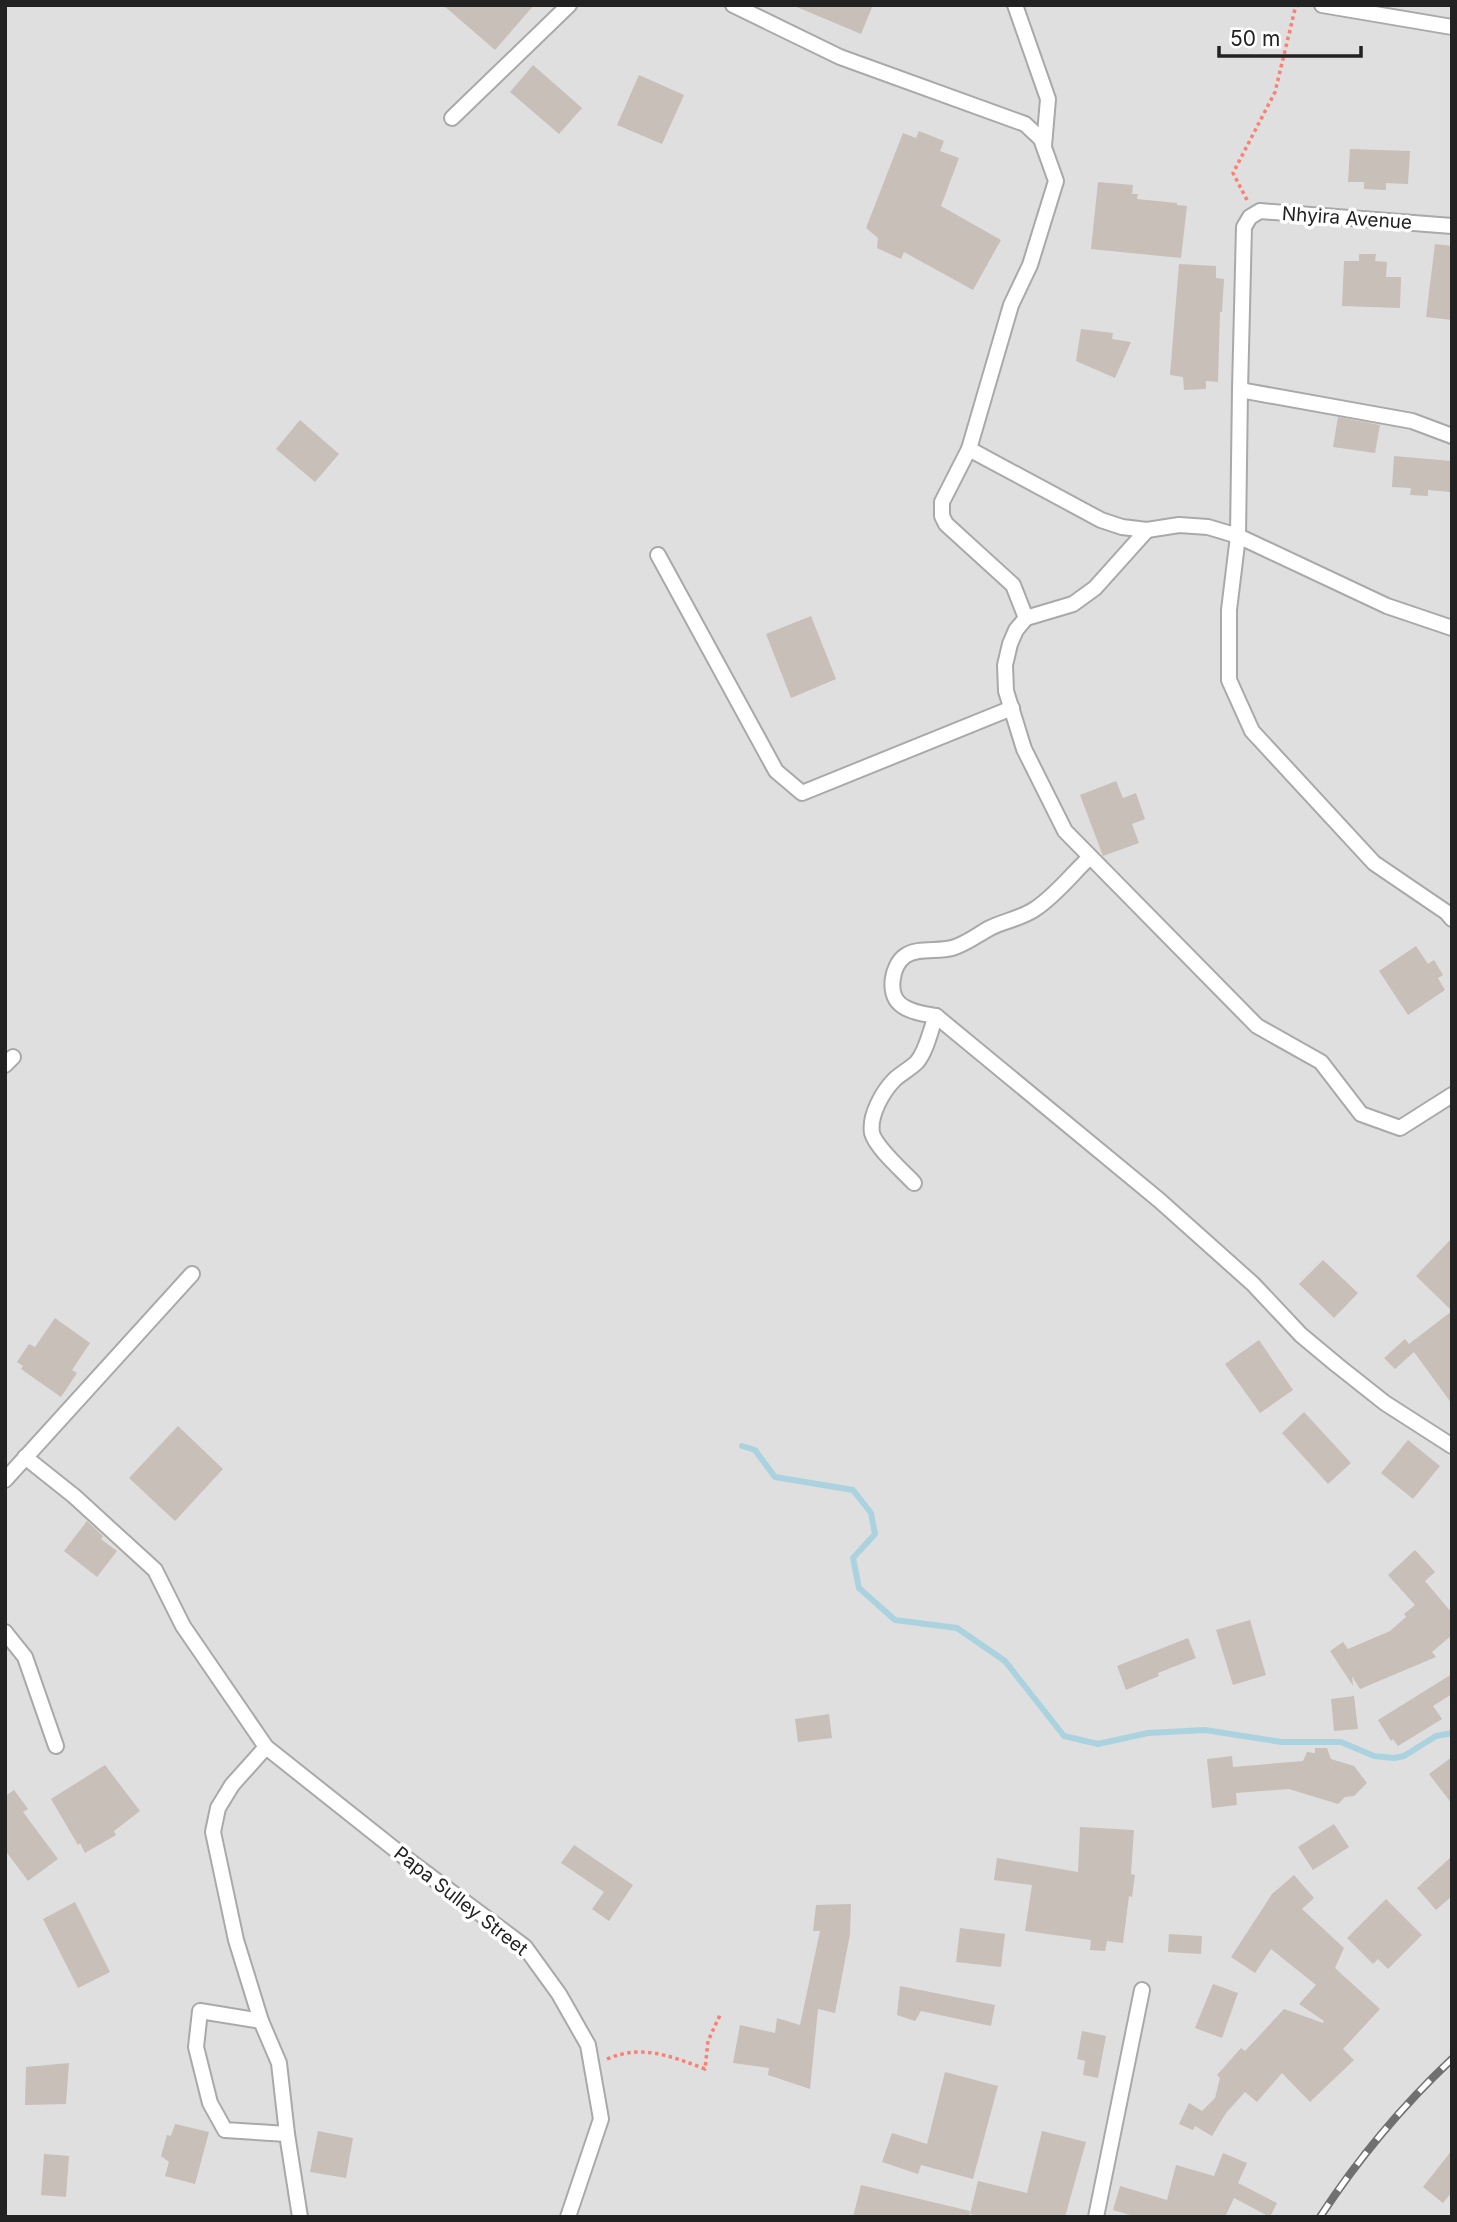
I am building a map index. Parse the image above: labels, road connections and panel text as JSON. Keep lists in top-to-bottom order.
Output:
{
  "streets": {
    "street": ["Nhyira Avenue", "Papa Sulley Street"]
  },
  "scale_bar": "50 m"
}
